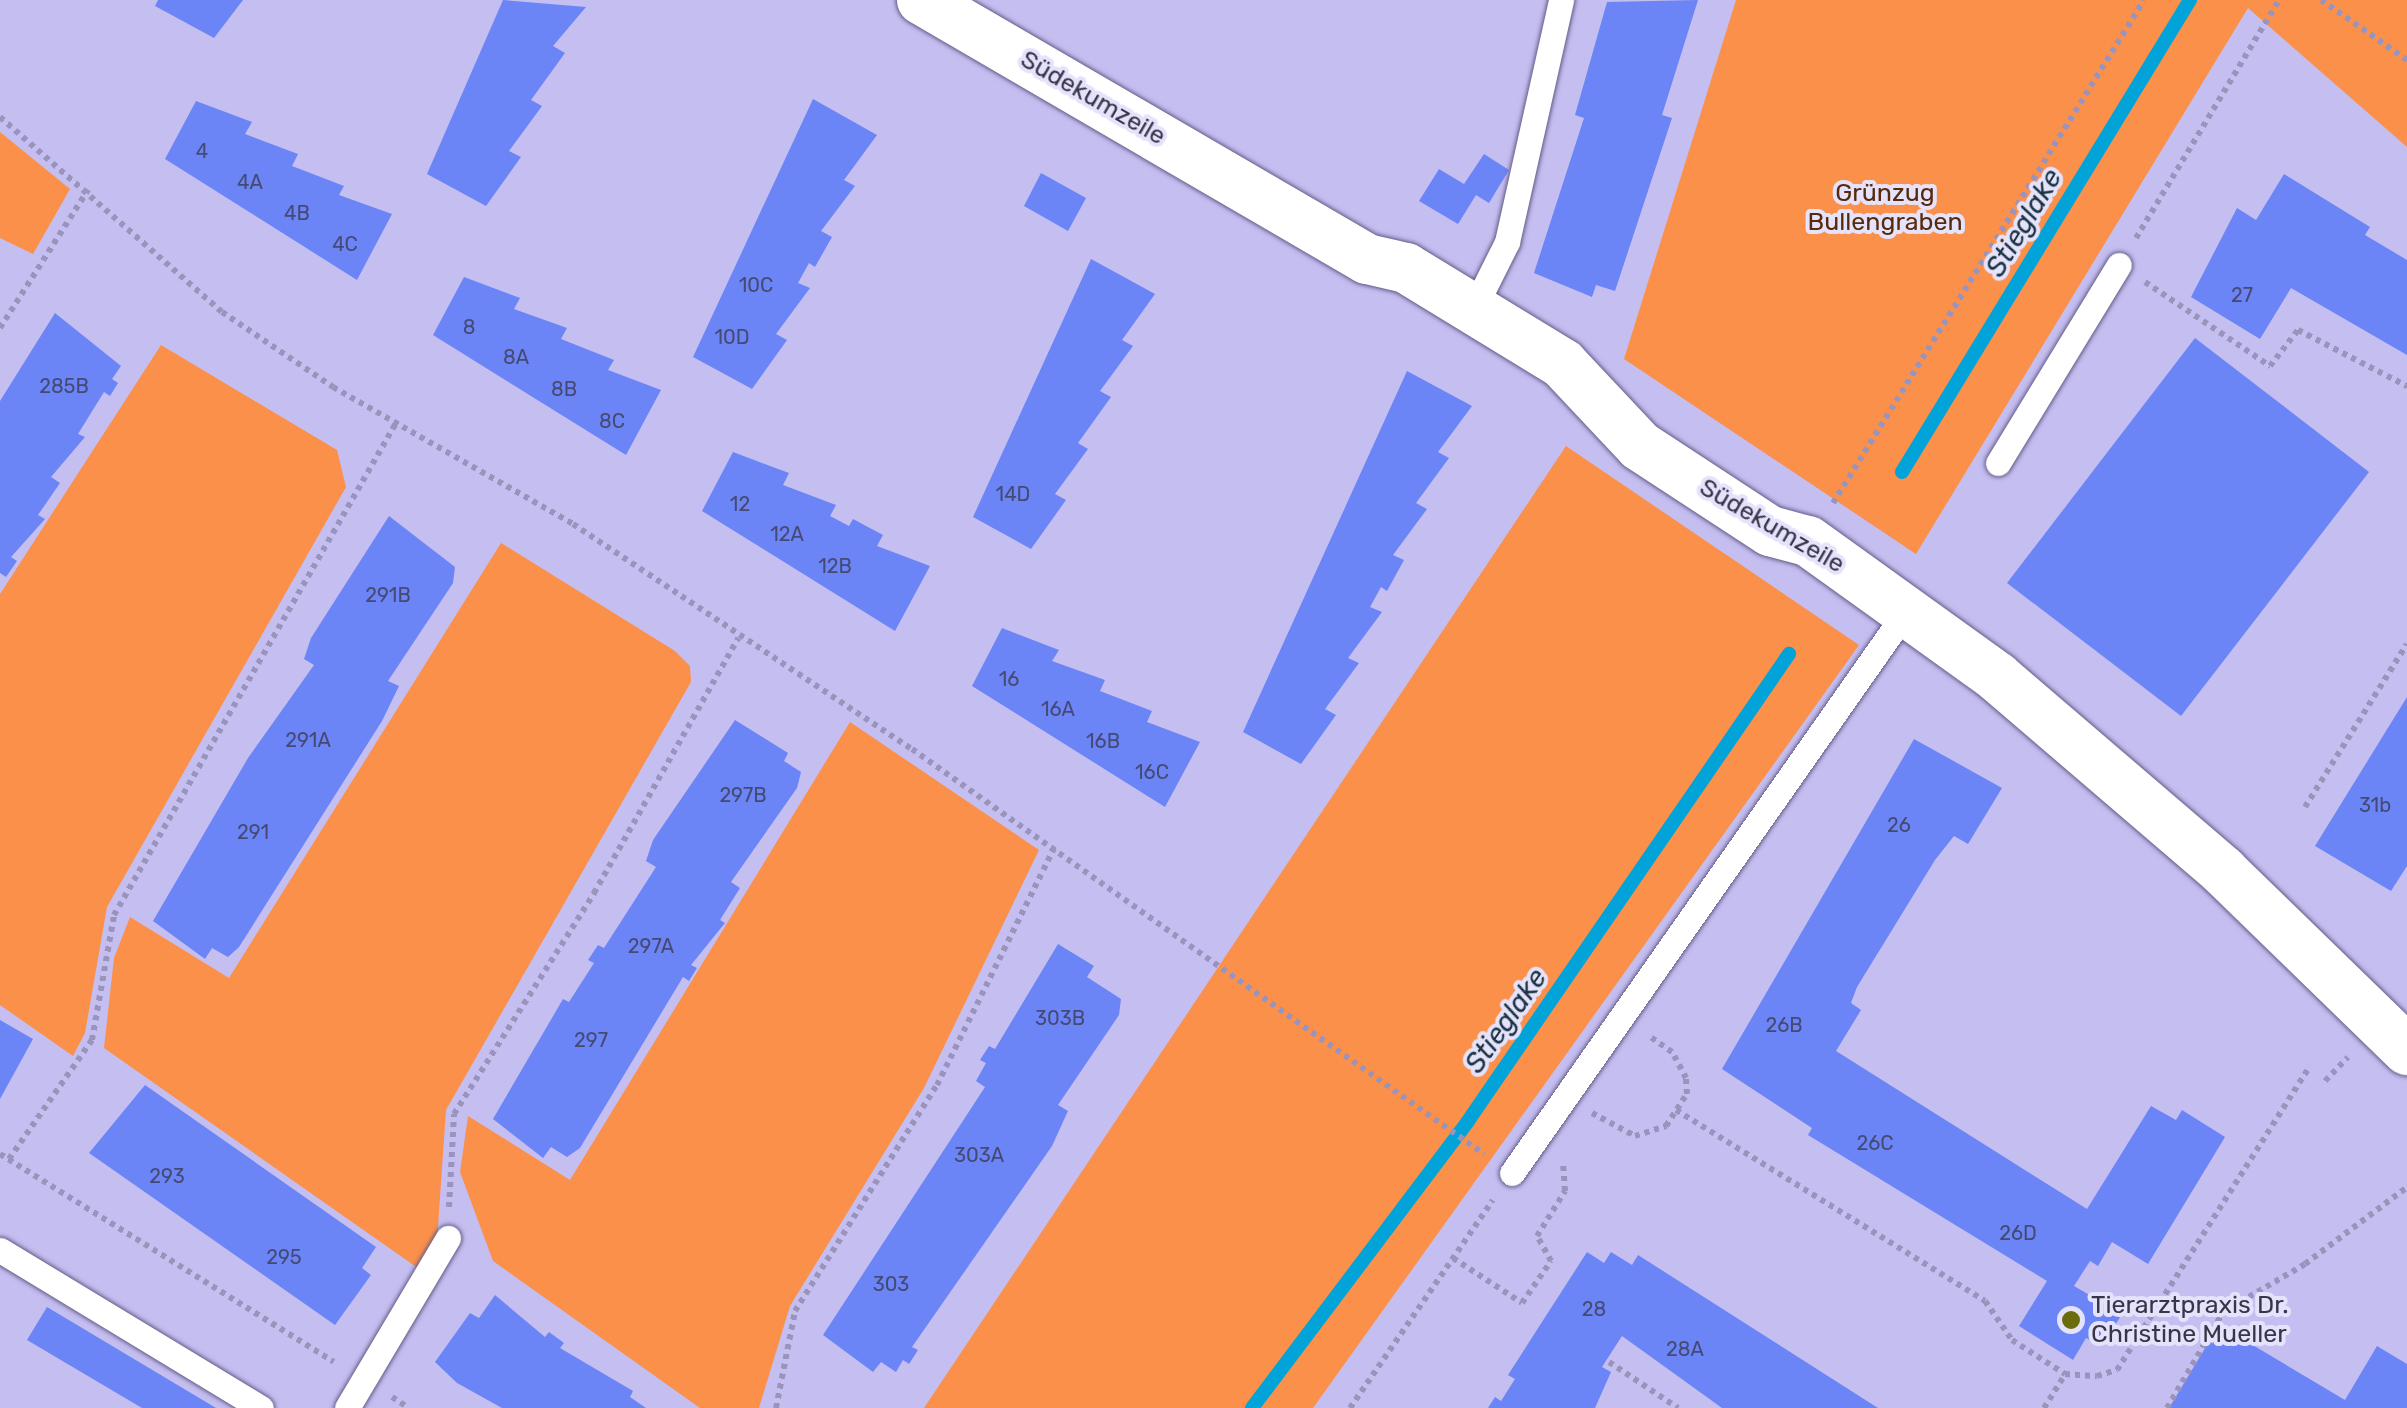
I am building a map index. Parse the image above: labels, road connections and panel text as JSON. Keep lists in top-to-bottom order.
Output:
{
  "streets": {
    "street": ["Südekumzeile"]
  },
  "water": ["Stieglake"],
  "parks": ["Grünzug Bullengraben"],
  "places": ["Tierarztpraxis Dr. Christine Mueller"],
  "house_numbers": [
    "4",
    "4A",
    "4B",
    "4C",
    "10C",
    "27",
    "8",
    "10D",
    "8A",
    "285B",
    "8B",
    "8C",
    "14D",
    "12",
    "12A",
    "12B",
    "291B",
    "16",
    "16A",
    "291A",
    "16B",
    "16C",
    "297B",
    "31b",
    "26",
    "291",
    "297A",
    "303B",
    "26B",
    "297",
    "26C",
    "303A",
    "293",
    "26D",
    "295",
    "303",
    "28",
    "28A"
  ]
}
